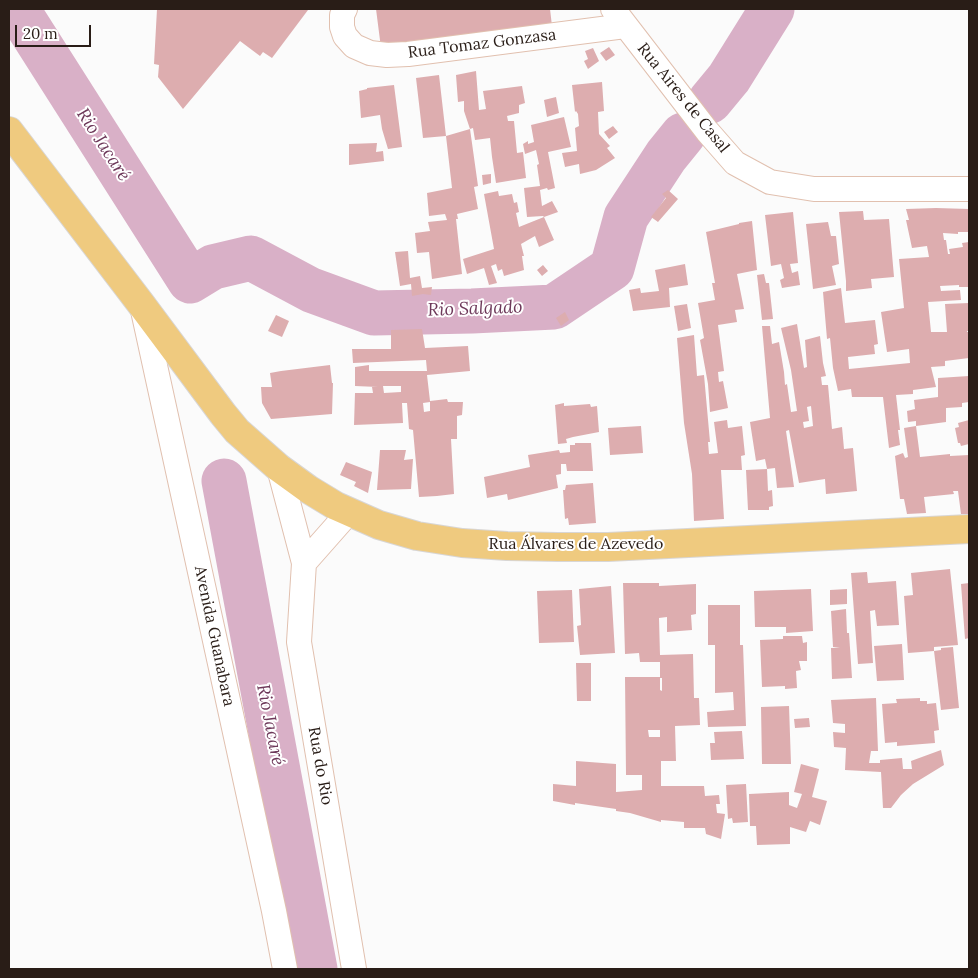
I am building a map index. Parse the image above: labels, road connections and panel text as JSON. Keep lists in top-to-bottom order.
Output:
{
  "streets": {
    "main road": ["Rua Álvares de Azevedo"],
    "street": [
      "Rua Tomaz Gonzasa",
      "Rua Aires de Casal",
      "Avenida Guanabara",
      "Rua do Rio"
    ]
  },
  "crossings": [
    ["Rua Tomaz Gonzasa", "Rua Aires de Casal"],
    ["Rua Álvares de Azevedo", "Avenida Guanabara"],
    ["Rua Álvares de Azevedo", "Rua do Rio"]
  ],
  "water": ["Rio Jacaré", "Rio Salgado"],
  "scale_bar": "20 m"
}
